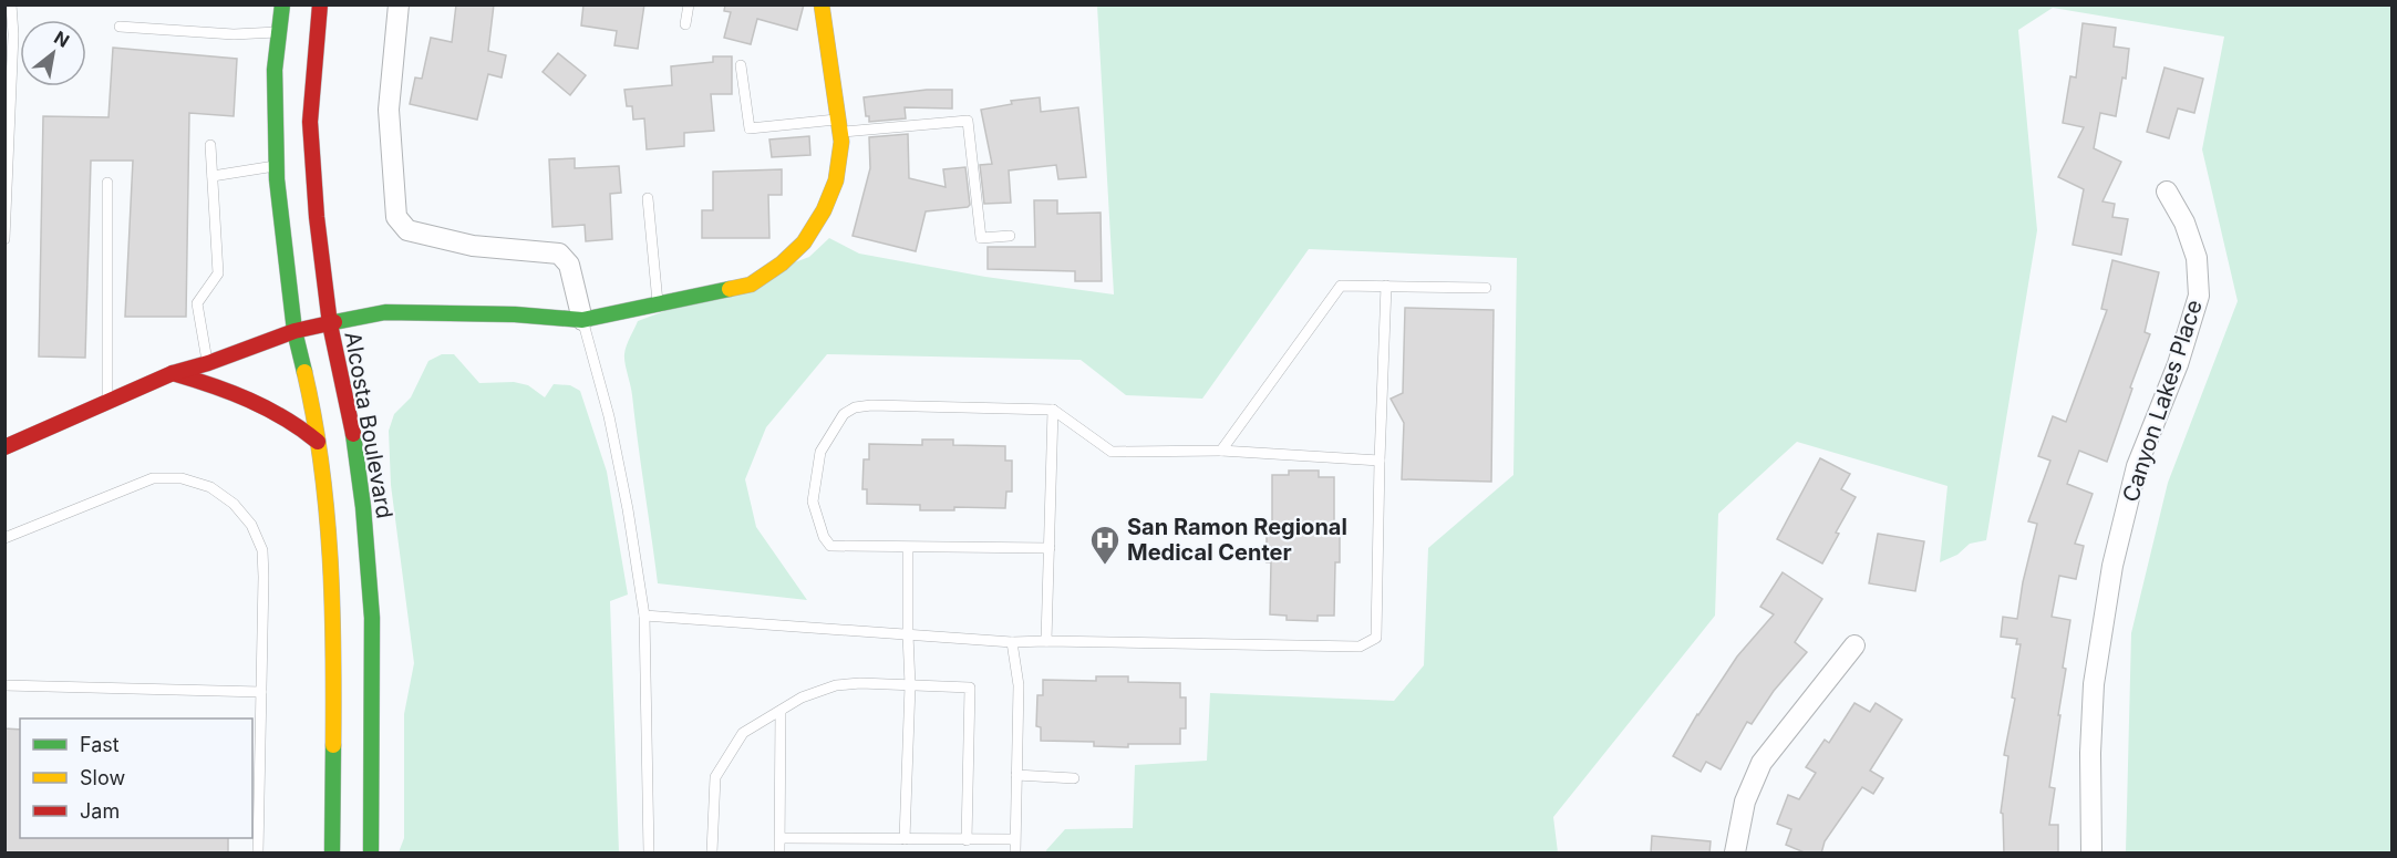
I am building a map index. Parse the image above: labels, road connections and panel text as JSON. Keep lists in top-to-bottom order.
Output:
{
  "streets": {
    "main road": ["Alcosta Boulevard"],
    "street": ["Canyon Lakes Place"]
  },
  "places": {
    "hospital": ["San Ramon Regional Medical Center"]
  },
  "legend": ["Fast", "Slow", "Jam"],
  "north": "top right"
}
